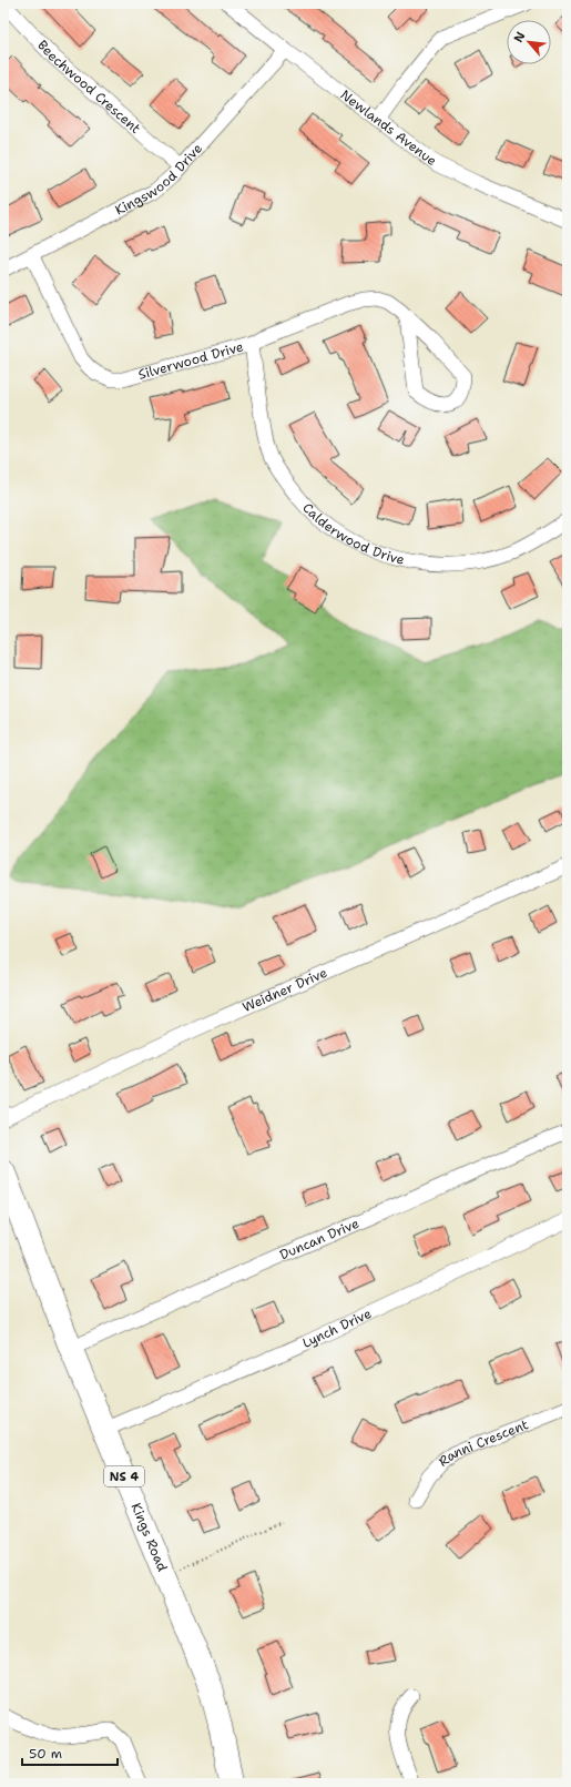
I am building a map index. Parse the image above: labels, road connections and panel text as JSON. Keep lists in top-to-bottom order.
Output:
{
  "streets": {
    "main road": ["NS 4", "Kings Road"],
    "street": [
      "Beechwood Crescent",
      "Newlands Avenue",
      "Kingswood Drive",
      "Silverwood Drive",
      "Calderwood Drive",
      "Weidner Drive",
      "Duncan Drive",
      "Lynch Drive",
      "Ranni Crescent"
    ]
  },
  "crossings": [
    ["Beechwood Crescent", "Kingswood Drive"],
    ["Newlands Avenue", "Kingswood Drive"],
    ["Kingswood Drive", "Silverwood Drive"],
    ["Silverwood Drive", "Calderwood Drive"],
    ["Duncan Drive", "Kings Road"],
    ["Lynch Drive", "Kings Road"]
  ],
  "scale_bar": "50 m",
  "north": "top left"
}
